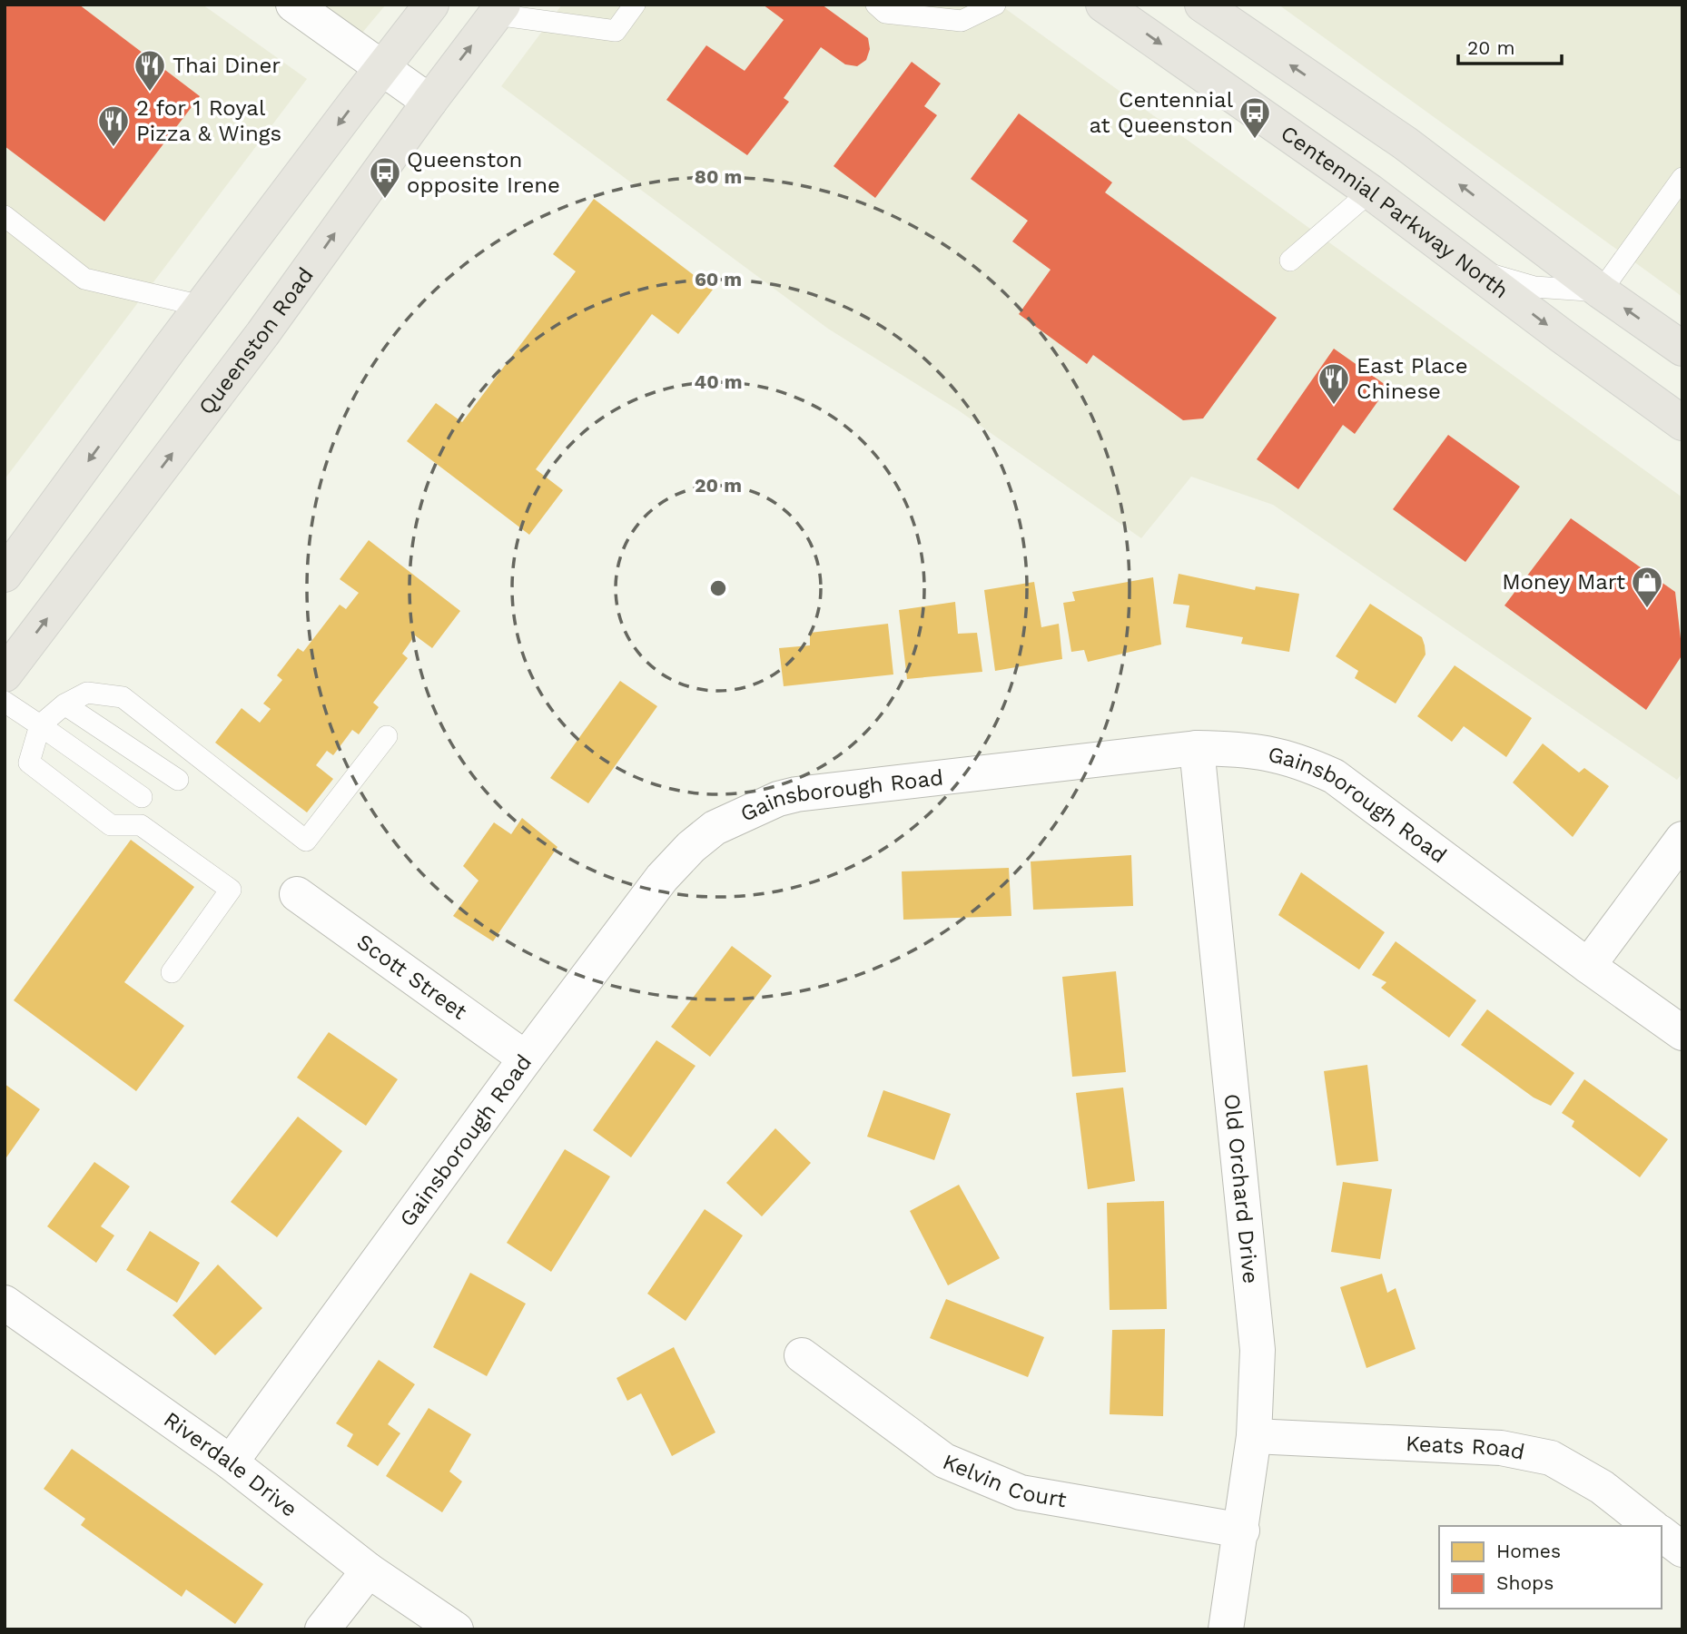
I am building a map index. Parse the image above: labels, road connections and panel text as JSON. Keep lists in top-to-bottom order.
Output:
{
  "streets": {
    "main road": ["Centennial Parkway North", "Queenston Road"],
    "street": [
      "Gainsborough Road",
      "Scott Street",
      "Old Orchard Drive",
      "Keats Road",
      "Riverdale Drive",
      "Kelvin Court"
    ]
  },
  "crossings": [
    ["Gainsborough Road", "Scott Street"],
    ["Gainsborough Road", "Old Orchard Drive"],
    ["Gainsborough Road", "Riverdale Drive"],
    ["Old Orchard Drive", "Keats Road"],
    ["Old Orchard Drive", "Kelvin Court"]
  ],
  "places": {
    "restaurant": ["Thai Diner", "2 for 1 Royal Pizza & Wings", "East Place Chinese"],
    "bus stop": ["Centennial at Queenston", "Queenston opposite Irene"],
    "shop": ["Money Mart"]
  },
  "legend": ["Homes", "Shops"],
  "scale_bar": "20 m",
  "rings": [
    "80 m",
    "60 m",
    "40 m",
    "20 m"
  ]
}
